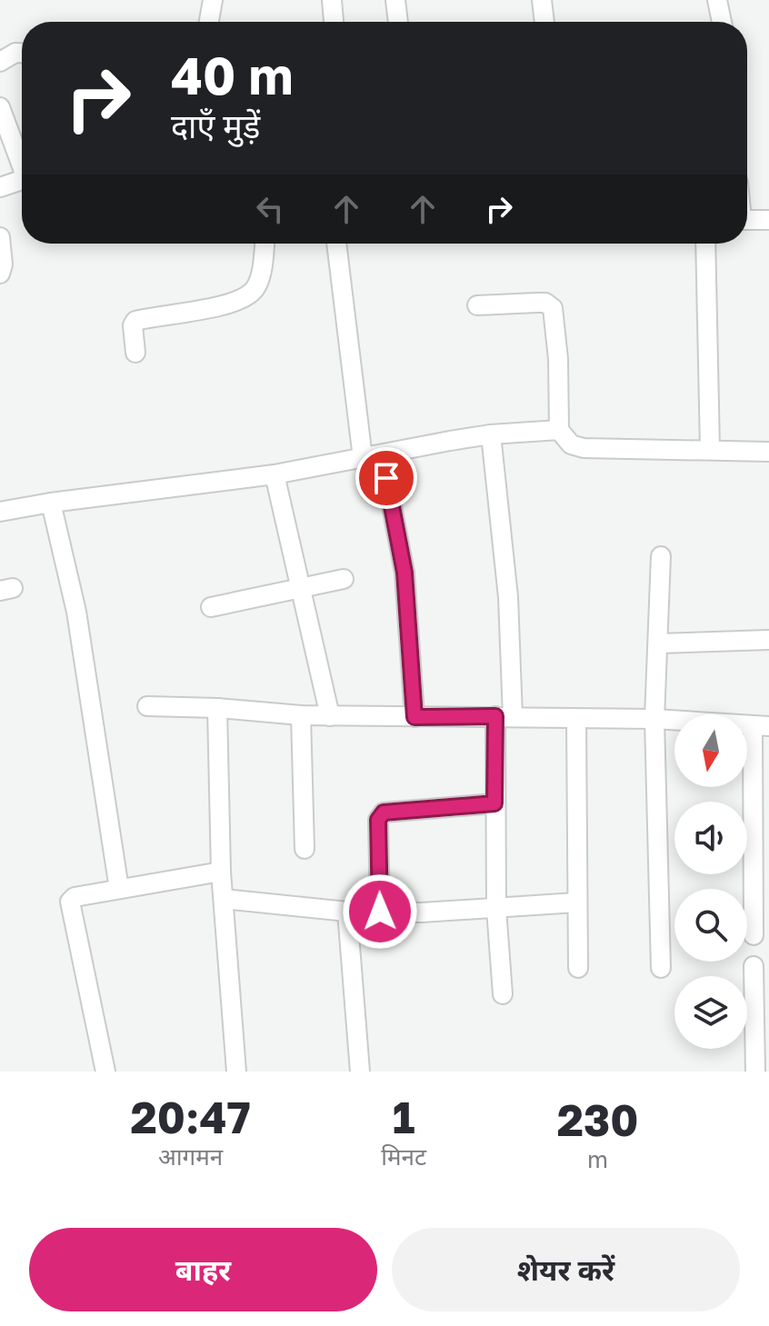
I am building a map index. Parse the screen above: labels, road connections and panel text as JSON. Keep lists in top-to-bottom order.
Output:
{
  "north": "bottom",
  "page": {
    "turn": ["40 m", "दाएँ मुड़ें"],
    "eta": [
      "20:47",
      "आगमन",
      "1",
      "मिनट",
      "230",
      "m"
    ],
    "buttons": ["बाहर", "शेयर करें"]
  }
}
